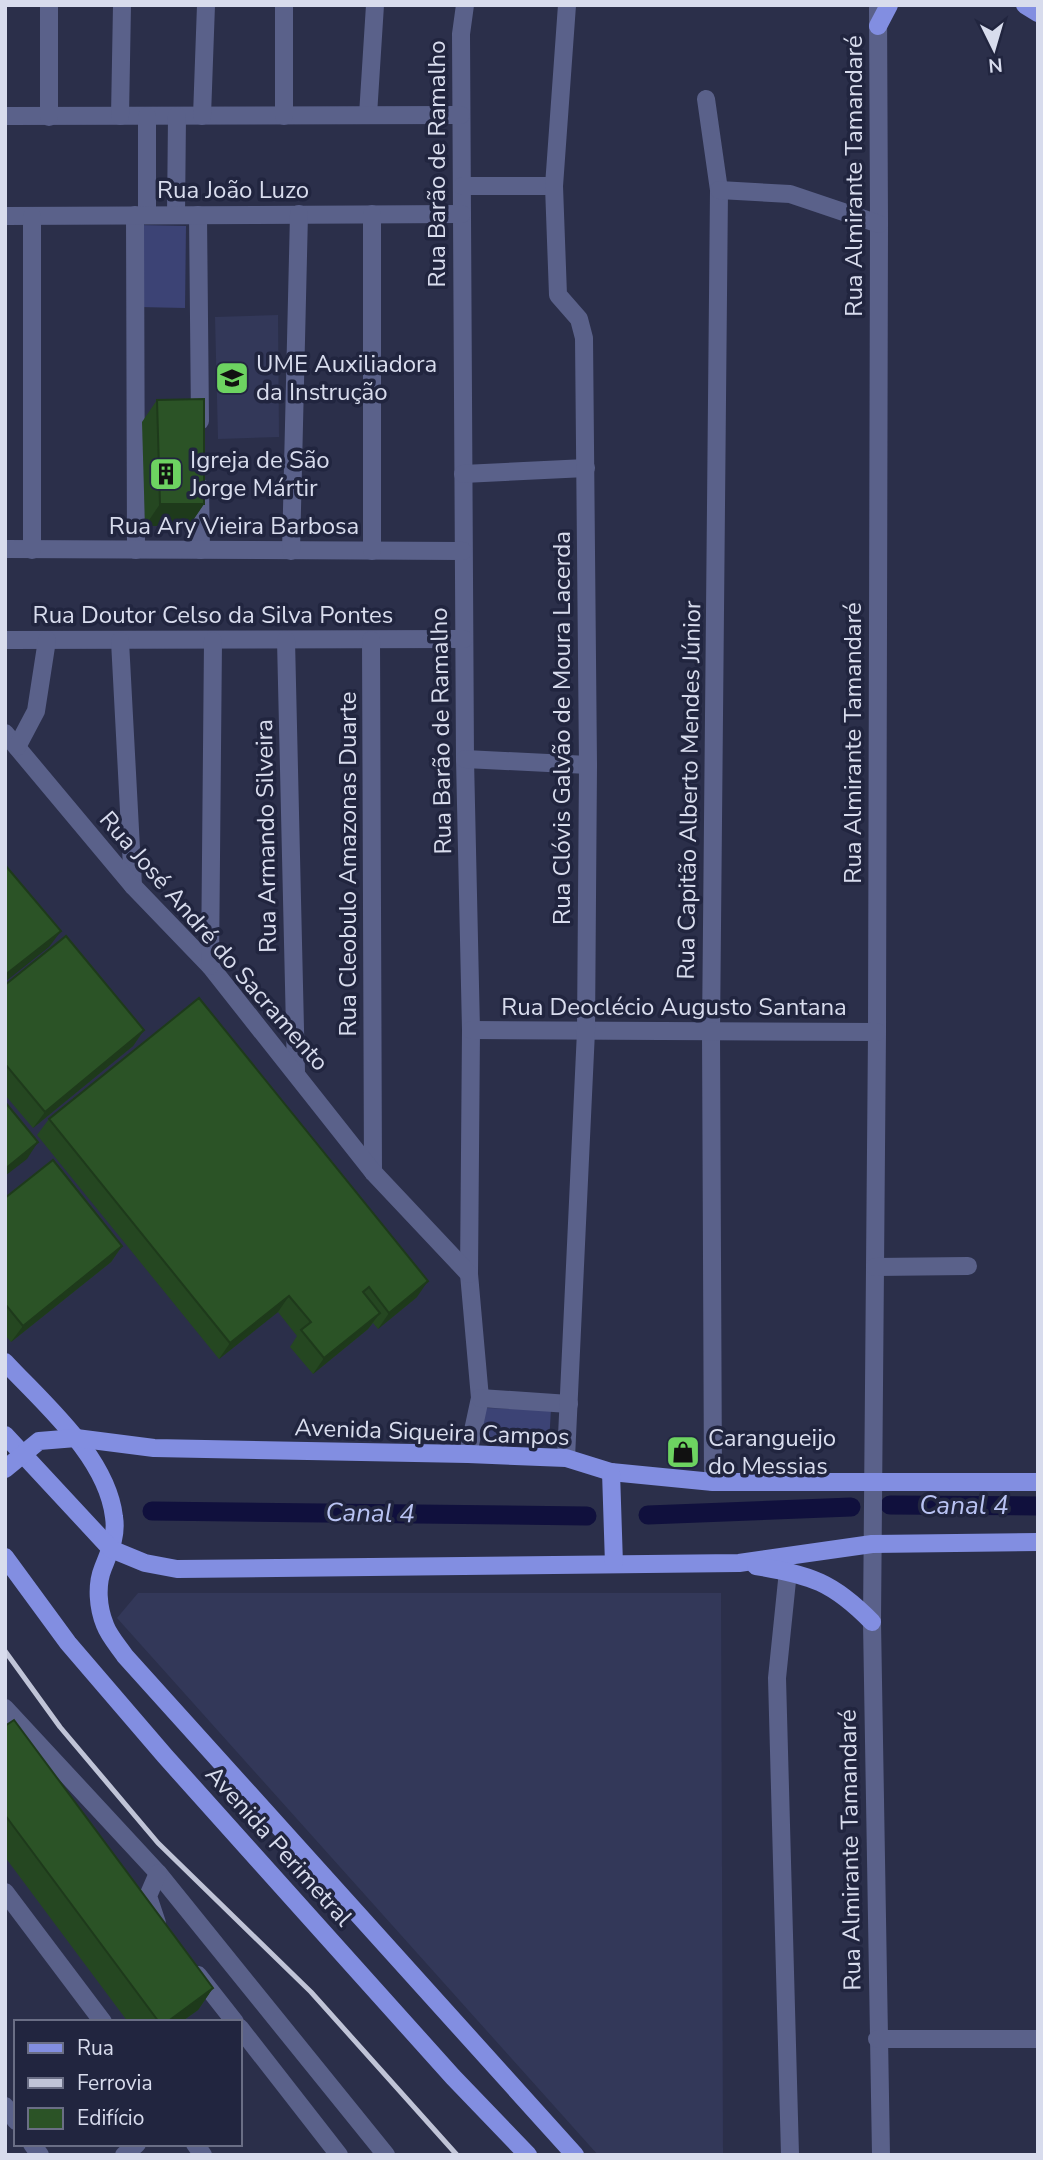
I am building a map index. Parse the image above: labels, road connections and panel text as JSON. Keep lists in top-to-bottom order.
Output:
{
  "streets": {
    "main road": ["Avenida Siqueira Campos", "Avenida Perimetral"],
    "street": [
      "Rua Barão de Ramalho",
      "Rua Almirante Tamandaré",
      "Rua João Luzo",
      "Rua Ary Vieira Barbosa",
      "Rua Doutor Celso da Silva Pontes",
      "Rua Clóvis Galvão de Moura Lacerda",
      "Rua Capitão Alberto Mendes Júnior",
      "Rua Armando Silveira",
      "Rua Cleobulo Amazonas Duarte",
      "Rua José André do Sacramento",
      "Rua Deoclécio Augusto Santana"
    ]
  },
  "crossings": [
    ["Rua Barão de Ramalho", "Rua João Luzo"],
    ["Rua Barão de Ramalho", "Rua Ary Vieira Barbosa"],
    ["Rua Barão de Ramalho", "Rua Doutor Celso da Silva Pontes"],
    ["Rua Barão de Ramalho", "Rua José André do Sacramento"],
    ["Rua Barão de Ramalho", "Rua Deoclécio Augusto Santana"],
    ["Rua Barão de Ramalho", "Avenida Siqueira Campos"],
    ["Rua Almirante Tamandaré", "Rua Deoclécio Augusto Santana"],
    ["Rua Almirante Tamandaré", "Avenida Siqueira Campos"],
    ["Rua Doutor Celso da Silva Pontes", "Rua Armando Silveira"],
    ["Rua Doutor Celso da Silva Pontes", "Rua Cleobulo Amazonas Duarte"],
    ["Rua Clóvis Galvão de Moura Lacerda", "Rua Deoclécio Augusto Santana"],
    ["Rua Clóvis Galvão de Moura Lacerda", "Avenida Siqueira Campos"],
    ["Rua Capitão Alberto Mendes Júnior", "Rua Deoclécio Augusto Santana"],
    ["Rua Capitão Alberto Mendes Júnior", "Avenida Siqueira Campos"],
    ["Rua Armando Silveira", "Rua José André do Sacramento"],
    ["Rua Cleobulo Amazonas Duarte", "Rua José André do Sacramento"],
    ["Avenida Siqueira Campos", "Avenida Perimetral"]
  ],
  "water": ["Canal 4"],
  "places": {
    "school or university": ["UME Auxiliadora da Instrução"],
    "building": ["Igreja de São Jorge Mártir"],
    "shop": ["Carangueijo do Messias"]
  },
  "legend": ["Rua", "Ferrovia", "Edifício"],
  "north": "bottom"
}
